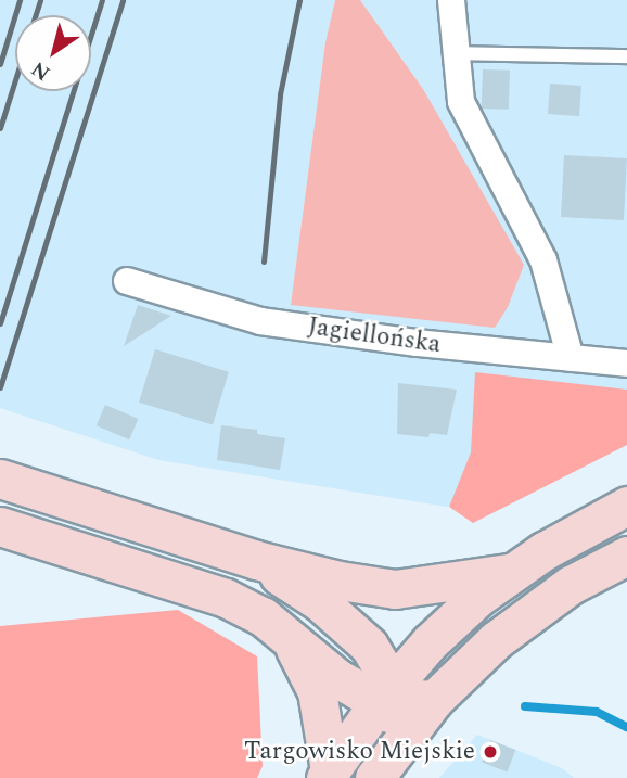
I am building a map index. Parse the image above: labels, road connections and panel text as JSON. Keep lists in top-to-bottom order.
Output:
{
  "streets": {
    "street": ["Jagiellońska"]
  },
  "places": ["Targowisko Miejskie"],
  "north": "bottom left"
}
